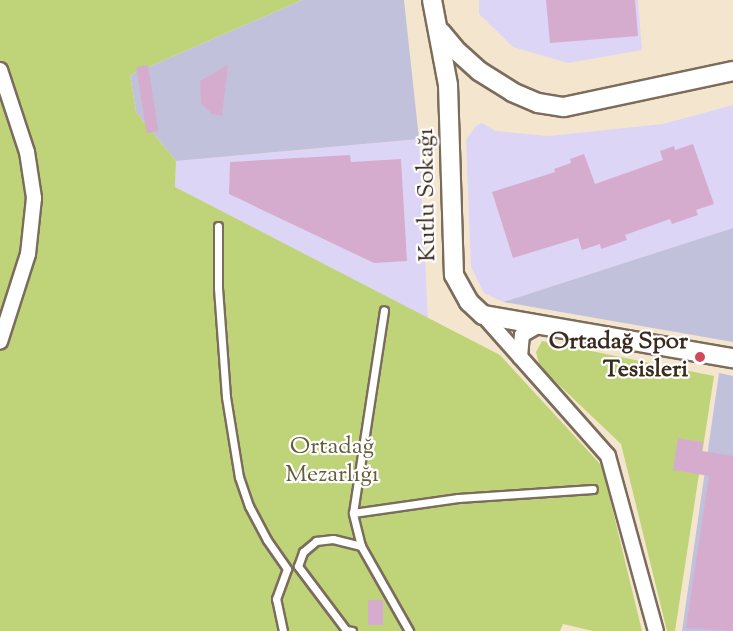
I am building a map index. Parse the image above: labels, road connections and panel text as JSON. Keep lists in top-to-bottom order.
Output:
{
  "streets": {
    "main road": ["Kutlu Sokağı"]
  },
  "parks": ["Ortadağ Mezarlığı"],
  "places": ["Ortadağ Spor Tesisleri"]
}
